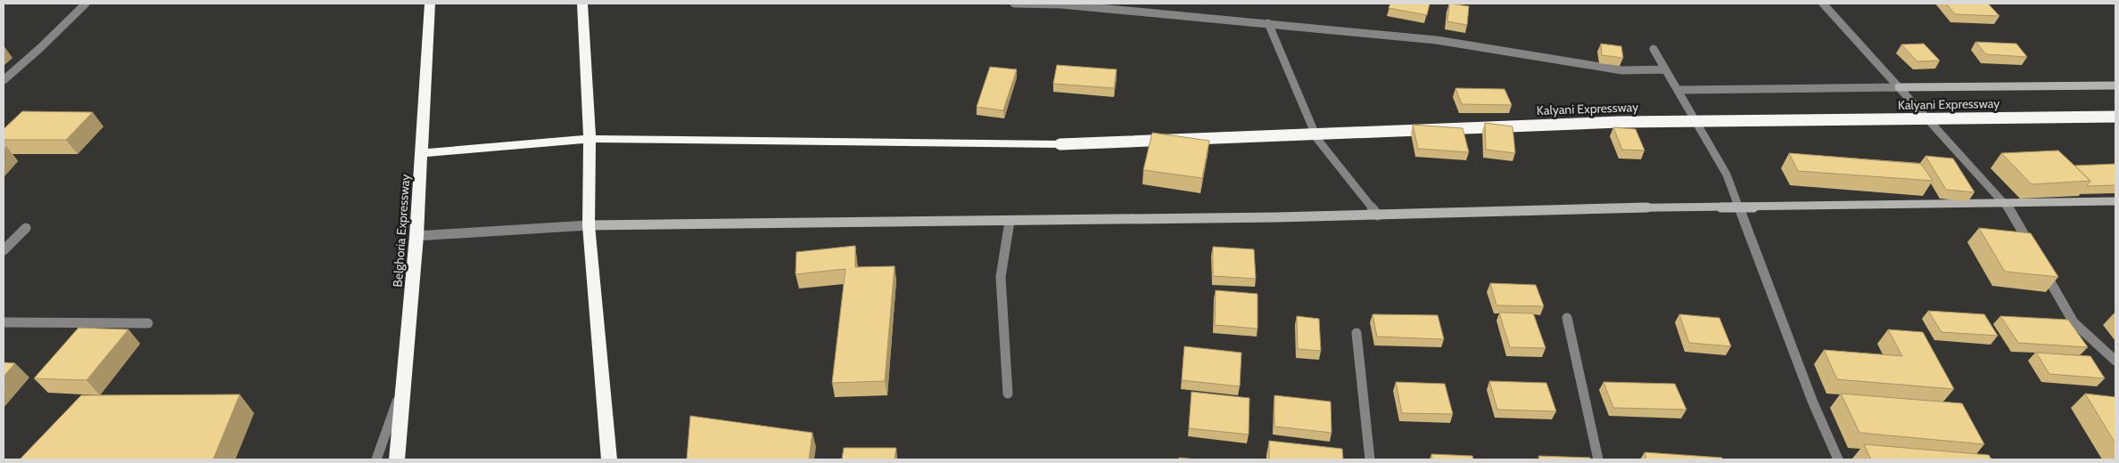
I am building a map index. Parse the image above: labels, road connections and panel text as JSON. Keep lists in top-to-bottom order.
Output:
{
  "streets": {
    "highway": ["Kalyani Expressway", "Belghoria Expressway"]
  },
  "crossings": [
    ["Kalyani Expressway", "Belghoria Expressway"]
  ]
}
